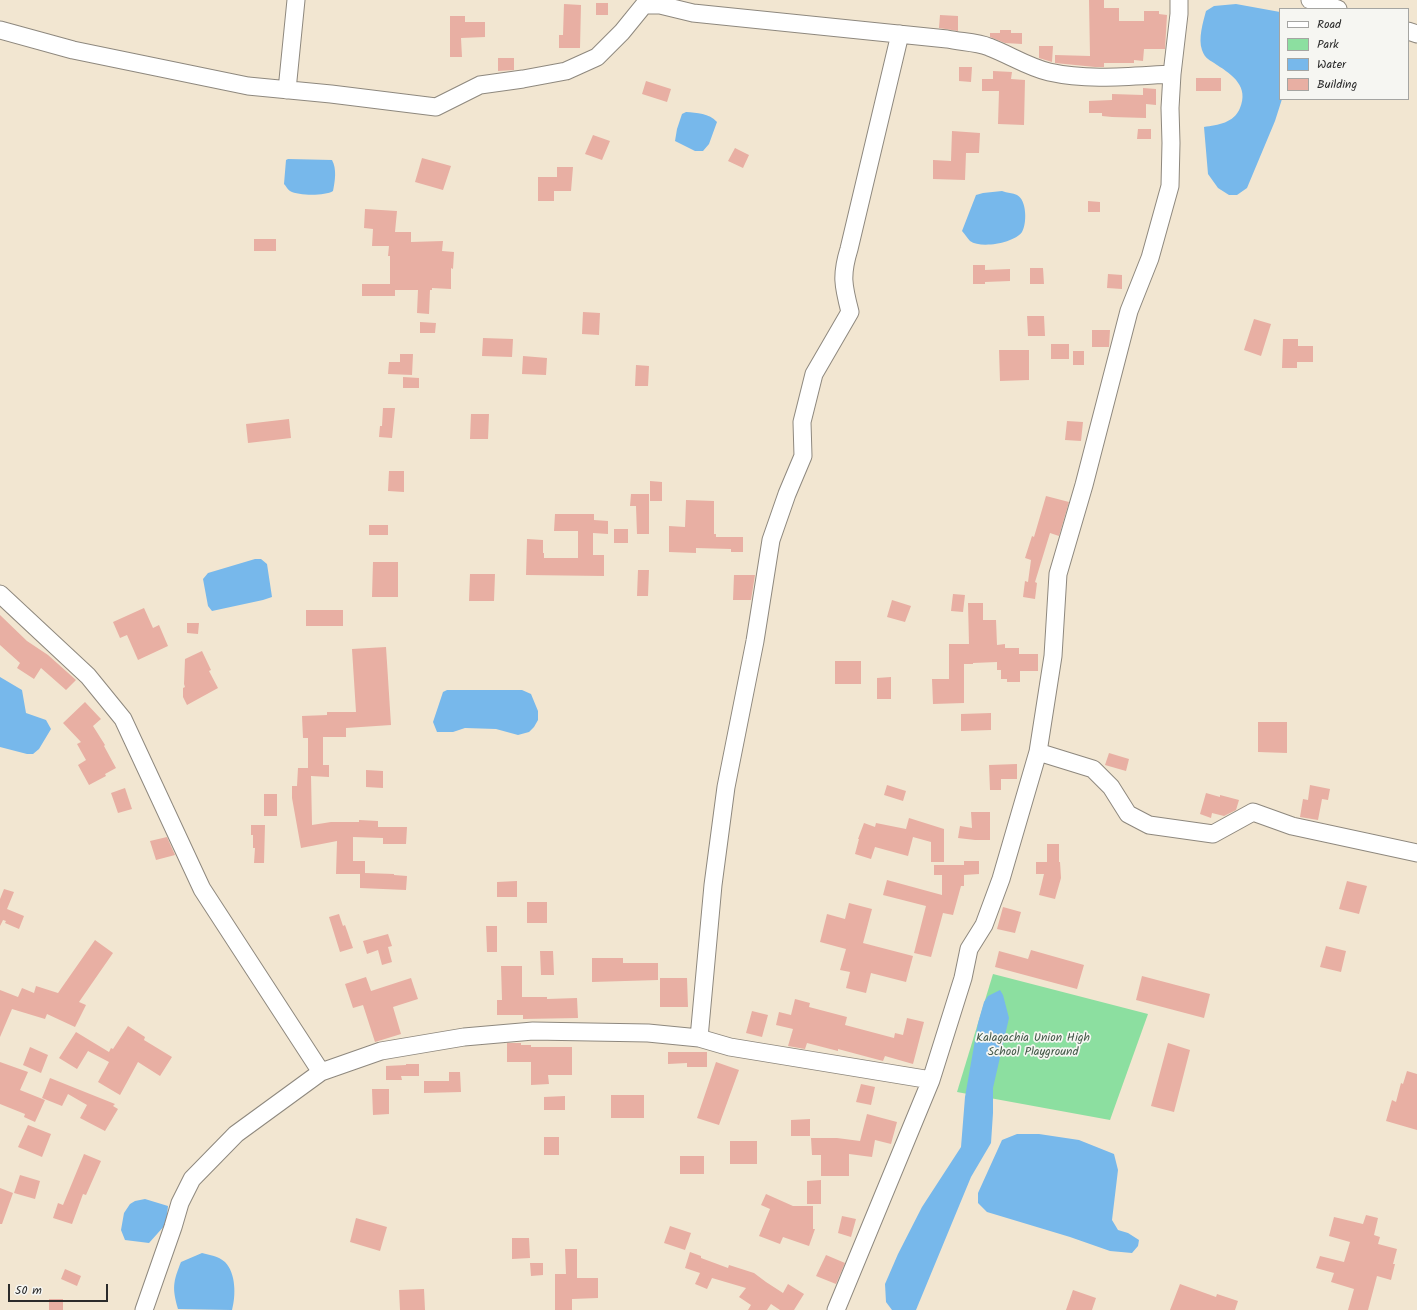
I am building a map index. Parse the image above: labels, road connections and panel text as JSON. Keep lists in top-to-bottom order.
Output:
{
  "parks": ["Kalagachia Union High School Playground"],
  "legend": [
    "Road",
    "Park",
    "Water",
    "Building"
  ],
  "scale_bar": "50 m"
}
